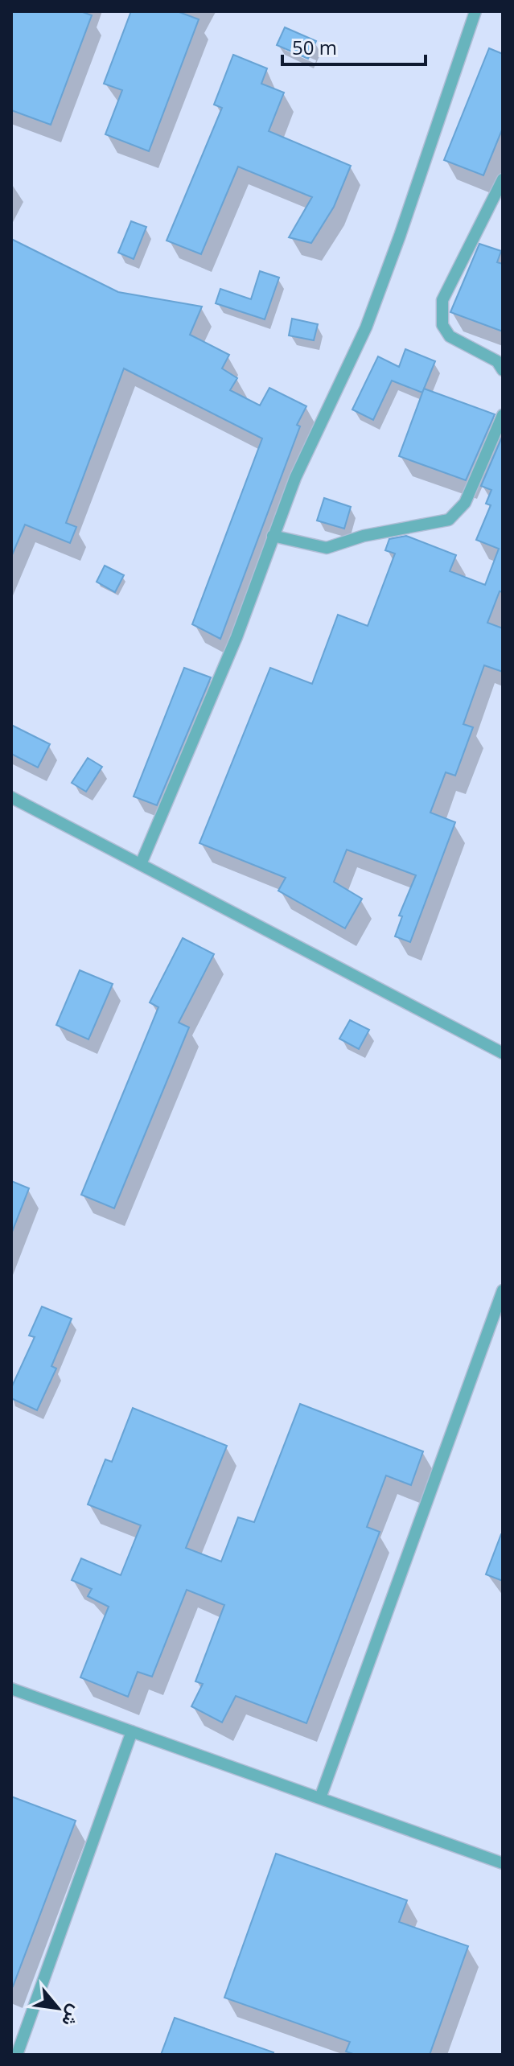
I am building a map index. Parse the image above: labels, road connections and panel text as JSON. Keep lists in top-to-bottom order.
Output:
{
  "scale_bar": "50 m",
  "north": "bottom right"
}
